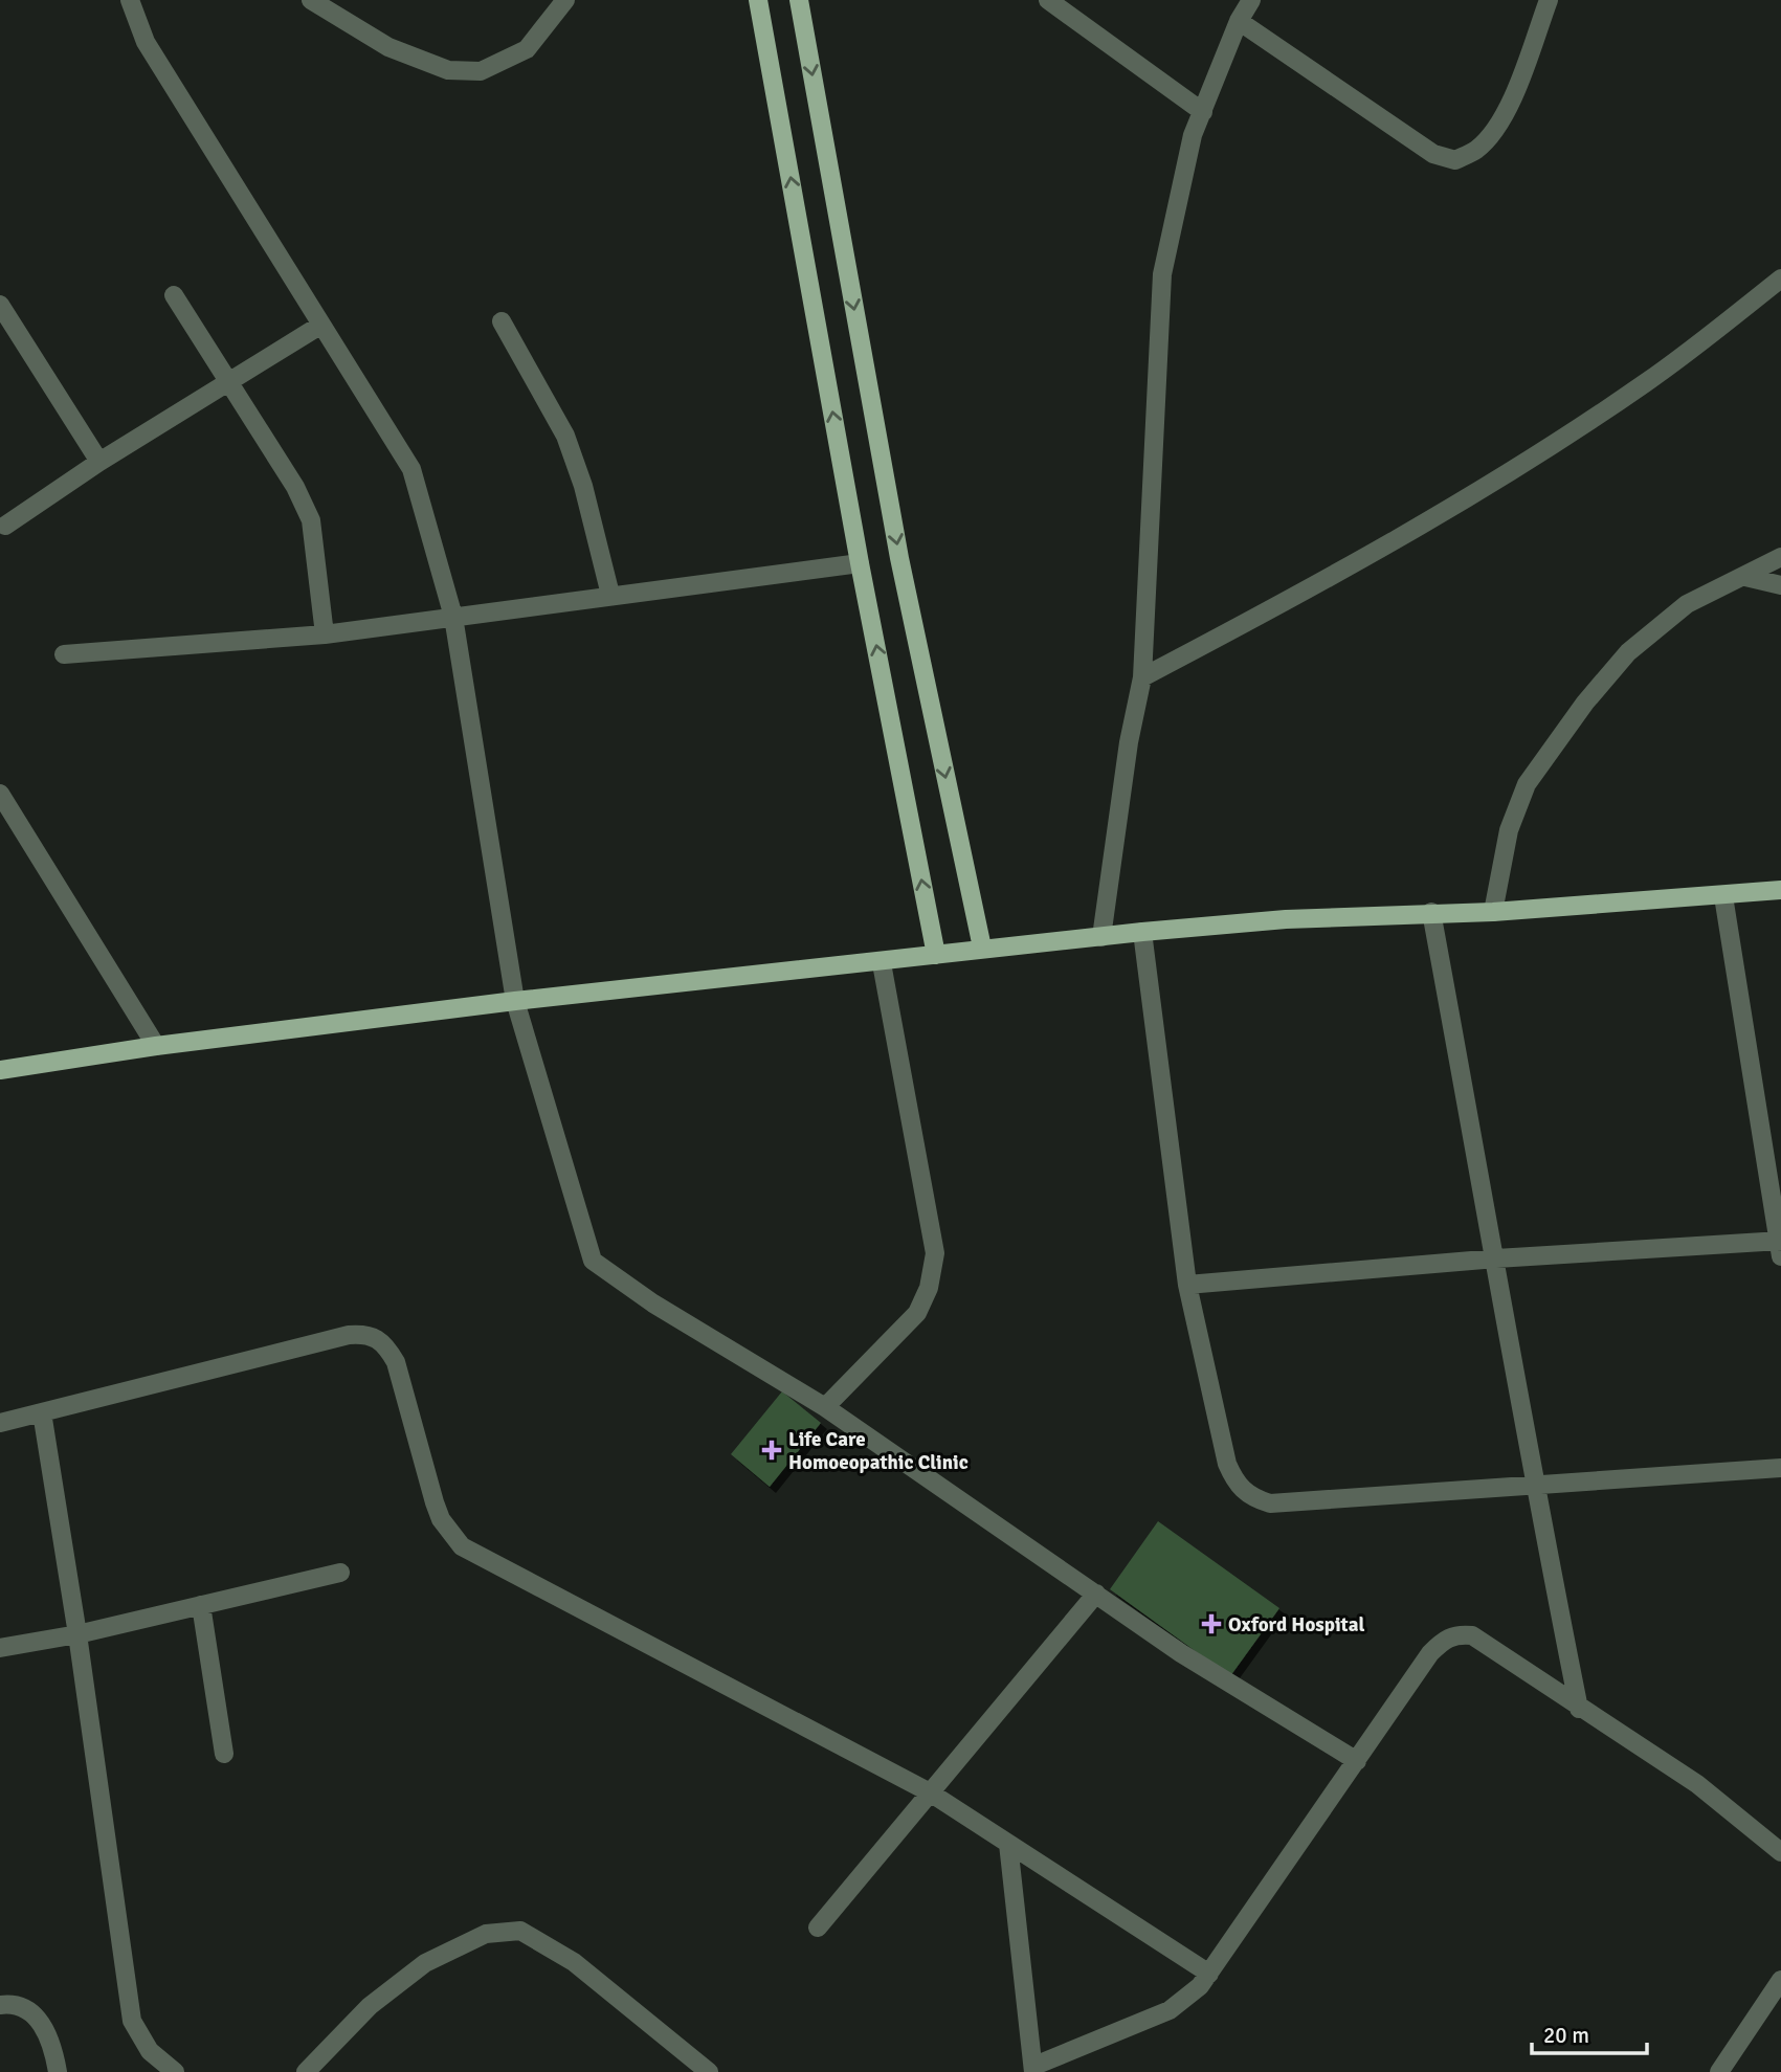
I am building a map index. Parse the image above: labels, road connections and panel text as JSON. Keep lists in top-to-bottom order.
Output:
{
  "places": {
    "health": ["Life Care Homoeopathic Clinic", "Oxford Hospital"]
  },
  "scale_bar": "20 m"
}
